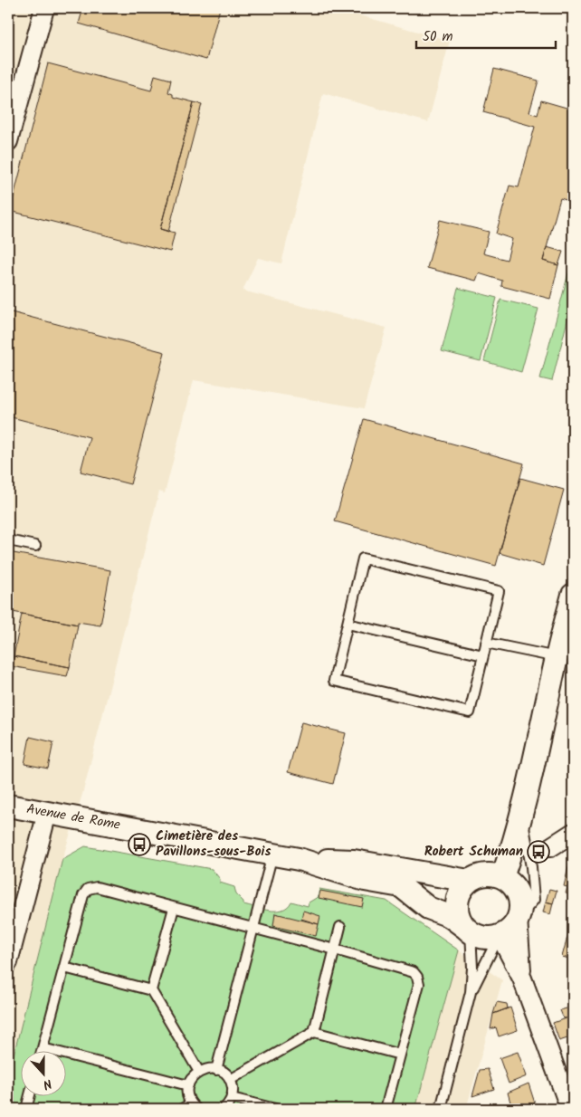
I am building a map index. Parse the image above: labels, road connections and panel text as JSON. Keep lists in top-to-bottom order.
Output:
{
  "streets": {
    "street": ["Avenue de Rome"]
  },
  "places": {
    "bus stop": ["Cimetière des Pavillons-sous-Bois", "Robert Schuman"]
  },
  "scale_bar": "50 m",
  "north": "bottom"
}
